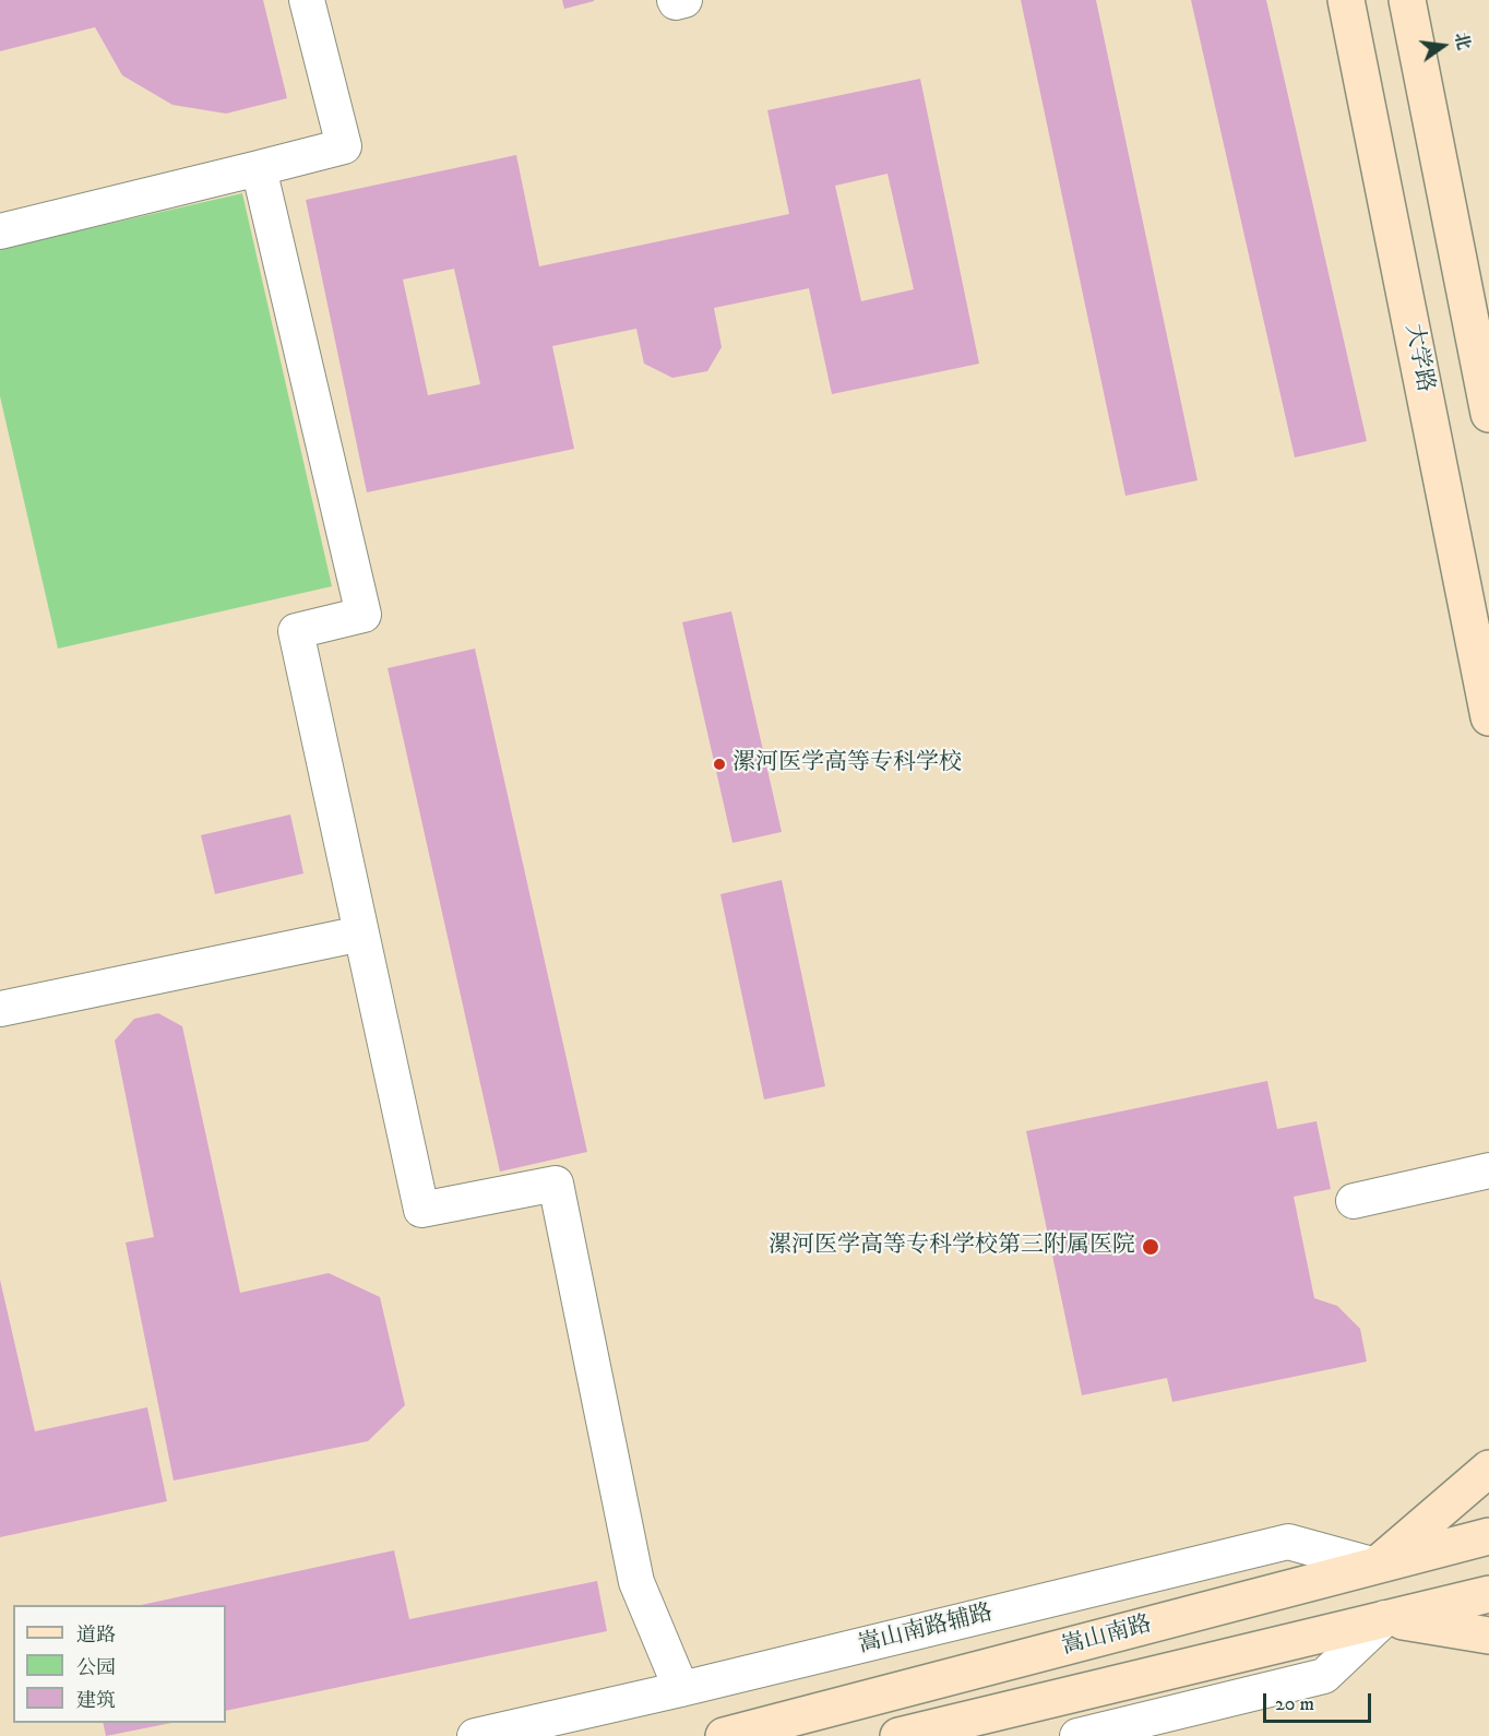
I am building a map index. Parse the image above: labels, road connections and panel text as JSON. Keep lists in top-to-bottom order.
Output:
{
  "streets": {
    "main road": ["大学路", "嵩山南路"],
    "street": ["嵩山南路辅路"]
  },
  "crossings": [
    ["嵩山南路辅路", "嵩山南路"]
  ],
  "places": ["漯河医学高等专科学校", "漯河医学高等专科学校第三附属医院"],
  "legend": ["道路", "公园", "建筑"],
  "scale_bar": "20 m",
  "north": "right"
}
